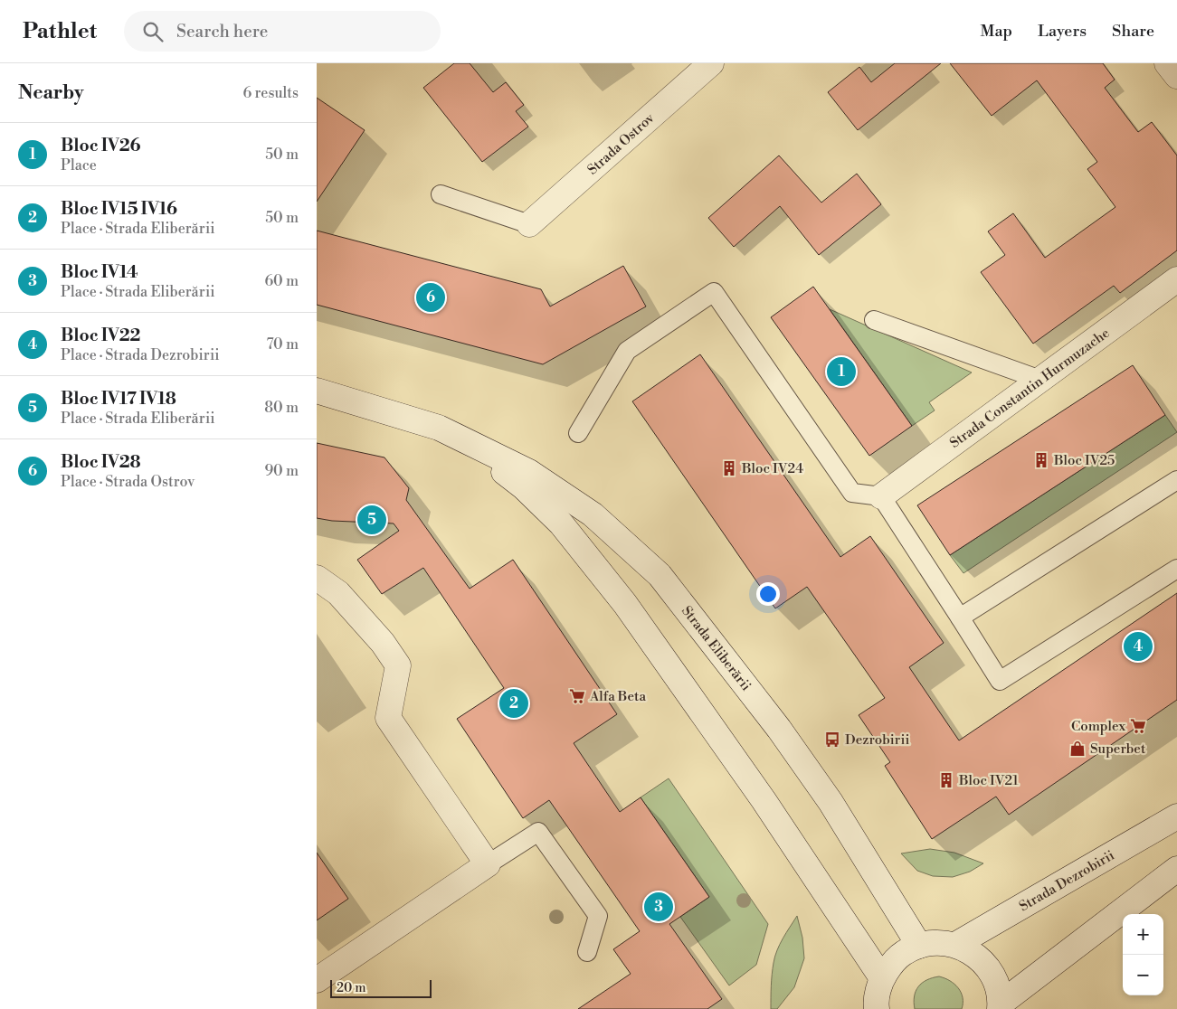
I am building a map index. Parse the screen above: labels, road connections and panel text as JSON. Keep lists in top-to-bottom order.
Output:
{
  "streets": {
    "street": [
      "Strada Ostrov",
      "Strada Constantin Hurmuzache",
      "Strada Eliberării",
      "Strada Dezrobirii"
    ]
  },
  "places": {
    "building": ["Bloc IV25", "Bloc IV24", "Bloc IV21"],
    "supermarket": ["Alfa Beta", "Complex"],
    "bus stop": ["Dezrobirii"],
    "shop": ["Superbet"]
  },
  "scale_bar": "20 m",
  "page": {
    "header": "Pathlet",
    "search": "Search here",
    "nav": ["Map", "Layers", "Share"],
    "heading": ["Nearby", "6 results"],
    "list": [
      {
        "mark": "1",
        "name": "Bloc IV26",
        "note": "Place",
        "value": "50 m"
      },
      {
        "mark": "2",
        "name": "Bloc IV15 IV16",
        "note": "Place · Strada Eliberării",
        "value": "50 m"
      },
      {
        "mark": "3",
        "name": "Bloc IV14",
        "note": "Place · Strada Eliberării",
        "value": "60 m"
      },
      {
        "mark": "4",
        "name": "Bloc IV22",
        "note": "Place · Strada Dezrobirii",
        "value": "70 m"
      },
      {
        "mark": "5",
        "name": "Bloc IV17 IV18",
        "note": "Place · Strada Eliberării",
        "value": "80 m"
      },
      {
        "mark": "6",
        "name": "Bloc IV28",
        "note": "Place · Strada Ostrov",
        "value": "90 m"
      }
    ],
    "pins": [
      "6",
      "1",
      "5",
      "4",
      "2",
      "3"
    ],
    "map_buttons": ["+", "−"],
    "scale": "20 m"
  }
}
